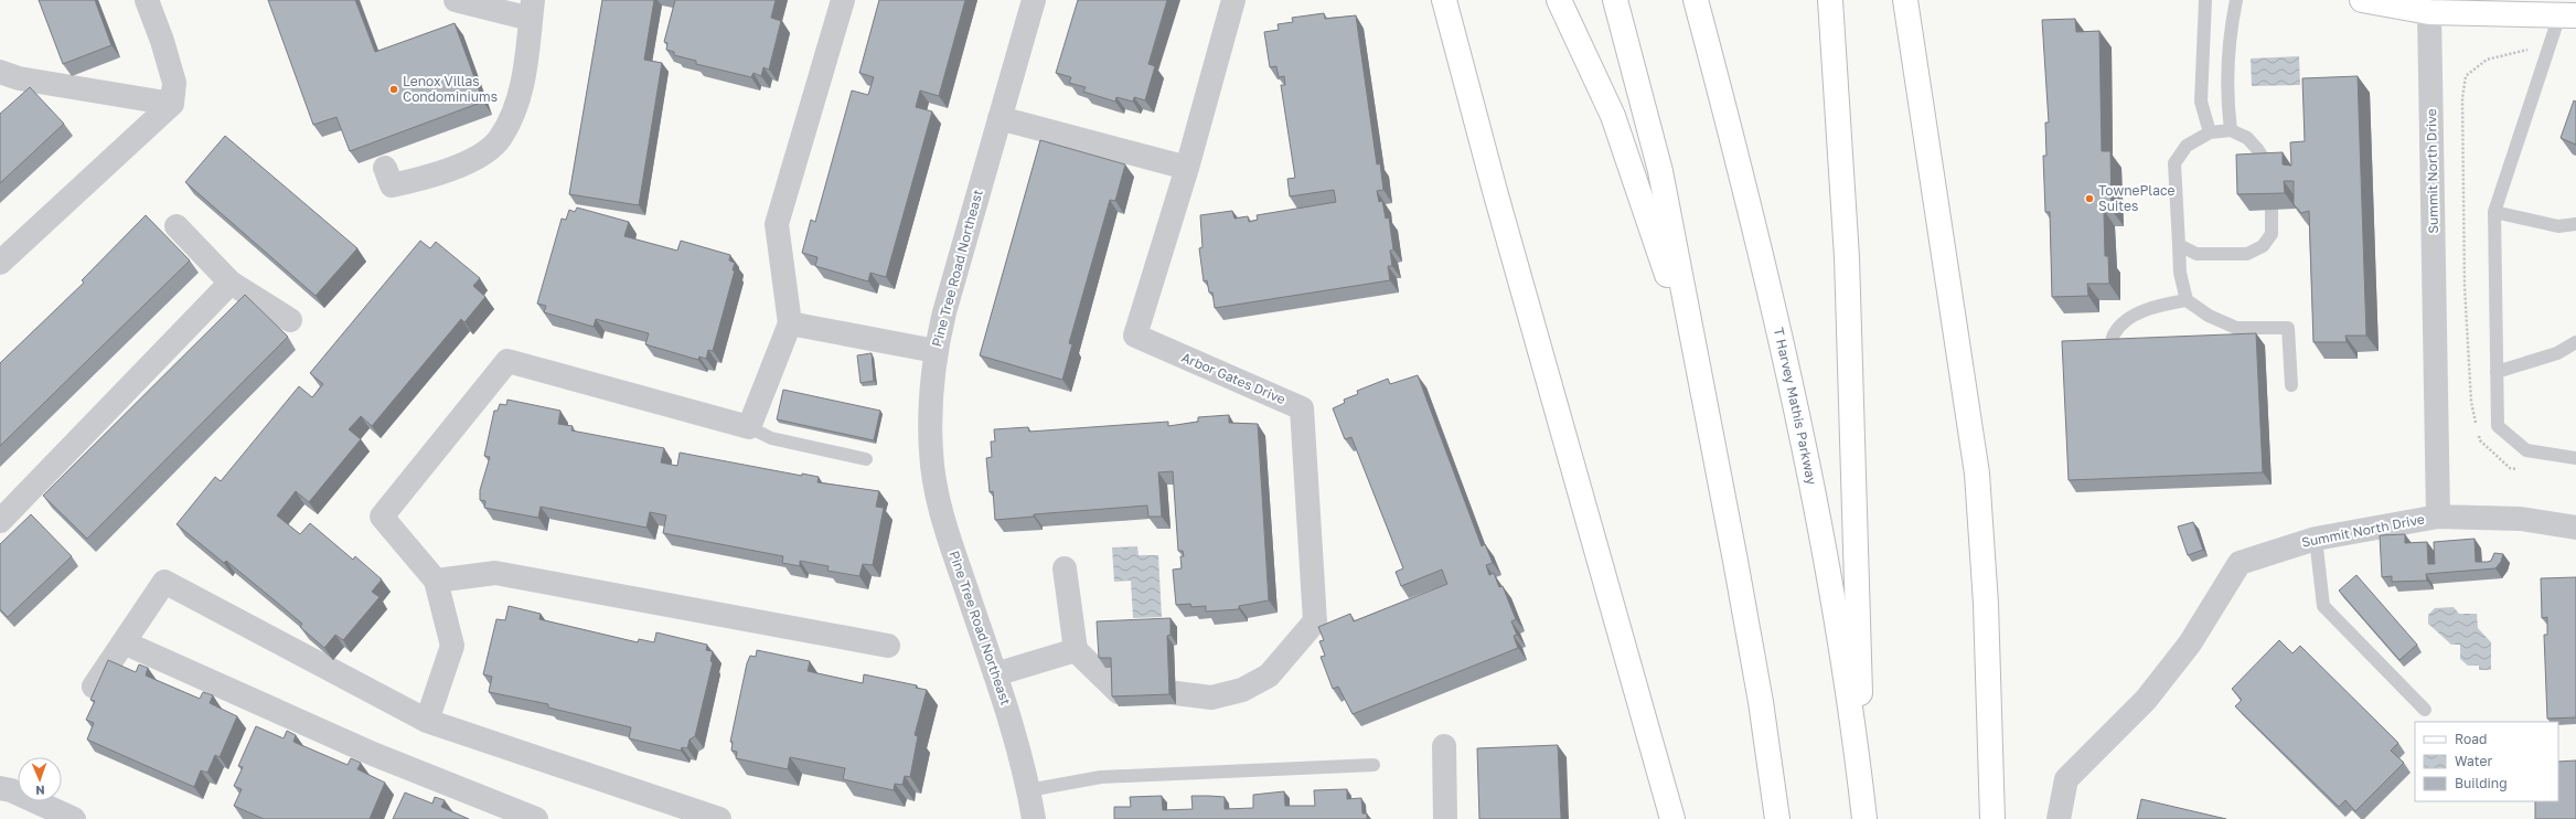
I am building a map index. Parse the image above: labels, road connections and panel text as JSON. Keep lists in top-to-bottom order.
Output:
{
  "streets": {
    "main road": ["T Harvey Mathis Parkway"],
    "street": ["Summit North Drive", "Pine Tree Road Northeast", "Arbor Gates Drive"]
  },
  "places": ["Lenox Villas Condominiums", "TownePlace Suites"],
  "legend": ["Road", "Water", "Building"],
  "north": "bottom"
}
